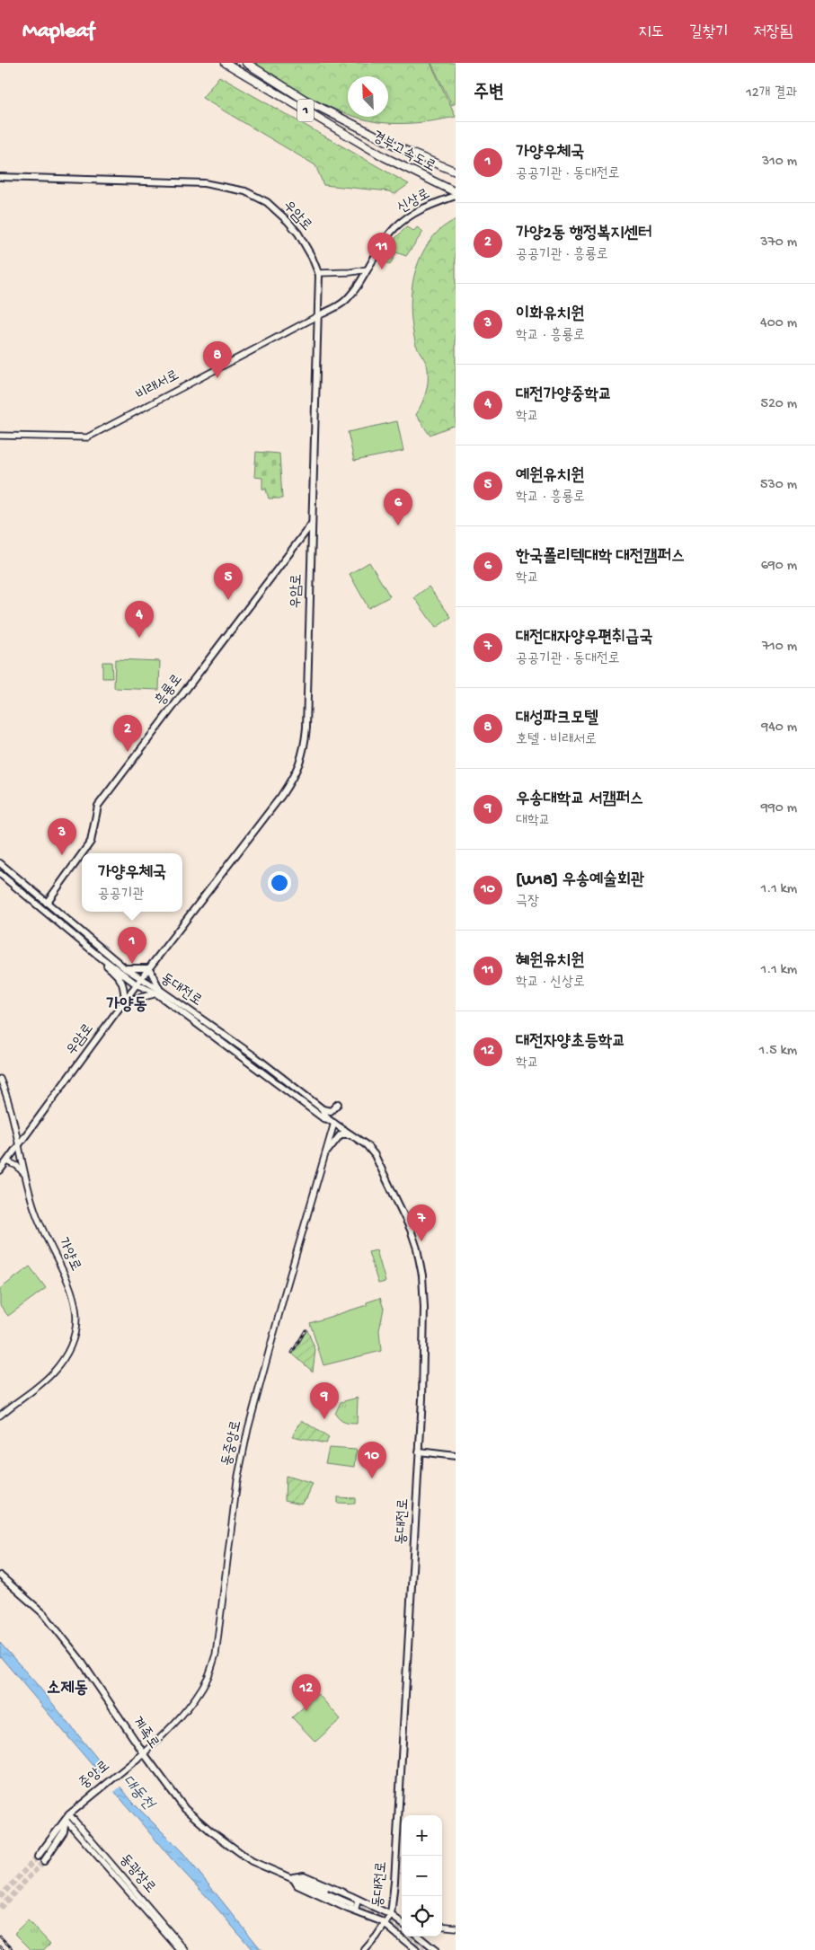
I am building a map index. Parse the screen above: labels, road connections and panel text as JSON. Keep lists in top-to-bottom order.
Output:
{
  "streets": {
    "highway": ["1", "경부고속도로"],
    "main road": [
      "신상로",
      "우암로",
      "흥룡로",
      "동대전로",
      "계족로",
      "중앙로"
    ],
    "street": [
      "비래서로",
      "가양로",
      "동중앙로",
      "동광장로"
    ]
  },
  "crossings": [
    ["신상로", "우암로"],
    ["신상로", "비래서로"],
    ["우암로", "비래서로"],
    ["우암로", "흥룡로"],
    ["우암로", "동대전로"],
    ["우암로", "가양로"],
    ["흥룡로", "동대전로"],
    ["동대전로", "동중앙로"],
    ["동중앙로", "계족로"],
    ["동중앙로", "중앙로"],
    ["계족로", "중앙로"],
    ["중앙로", "동광장로"]
  ],
  "districts": ["가양동", "소제동"],
  "water": ["대동천"],
  "north": "top left",
  "page": {
    "header": "Mapleaf",
    "nav": ["지도", "길찾기", "저장됨"],
    "heading": ["주변", "12개 결과"],
    "list": [
      {
        "mark": "1",
        "name": "가양우체국",
        "note": "공공기관 · 동대전로",
        "value": "310 m"
      },
      {
        "mark": "2",
        "name": "가양2동 행정복지센터",
        "note": "공공기관 · 흥룡로",
        "value": "370 m"
      },
      {
        "mark": "3",
        "name": "이화유치원",
        "note": "학교 · 흥룡로",
        "value": "400 m"
      },
      {
        "mark": "4",
        "name": "대전가양중학교",
        "note": "학교",
        "value": "520 m"
      },
      {
        "mark": "5",
        "name": "예원유치원",
        "note": "학교 · 흥룡로",
        "value": "530 m"
      },
      {
        "mark": "6",
        "name": "한국폴리텍대학 대전캠퍼스",
        "note": "학교",
        "value": "690 m"
      },
      {
        "mark": "7",
        "name": "대전대자양우편취급국",
        "note": "공공기관 · 동대전로",
        "value": "710 m"
      },
      {
        "mark": "8",
        "name": "대성파크모텔",
        "note": "호텔 · 비래서로",
        "value": "940 m"
      },
      {
        "mark": "9",
        "name": "우송대학교 서캠퍼스",
        "note": "대학교",
        "value": "990 m"
      },
      {
        "mark": "10",
        "name": "[W18] 우송예술회관",
        "note": "극장",
        "value": "1.1 km"
      },
      {
        "mark": "11",
        "name": "혜원유치원",
        "note": "학교 · 신상로",
        "value": "1.1 km"
      },
      {
        "mark": "12",
        "name": "대전자양초등학교",
        "note": "학교",
        "value": "1.5 km"
      }
    ],
    "pins": [
      "11",
      "8",
      "6",
      "5",
      "4",
      "2",
      "3",
      "1",
      "7",
      "9",
      "10",
      "12"
    ],
    "popup": ["가양우체국", "공공기관"],
    "map_buttons": ["+", "−"]
  }
}
